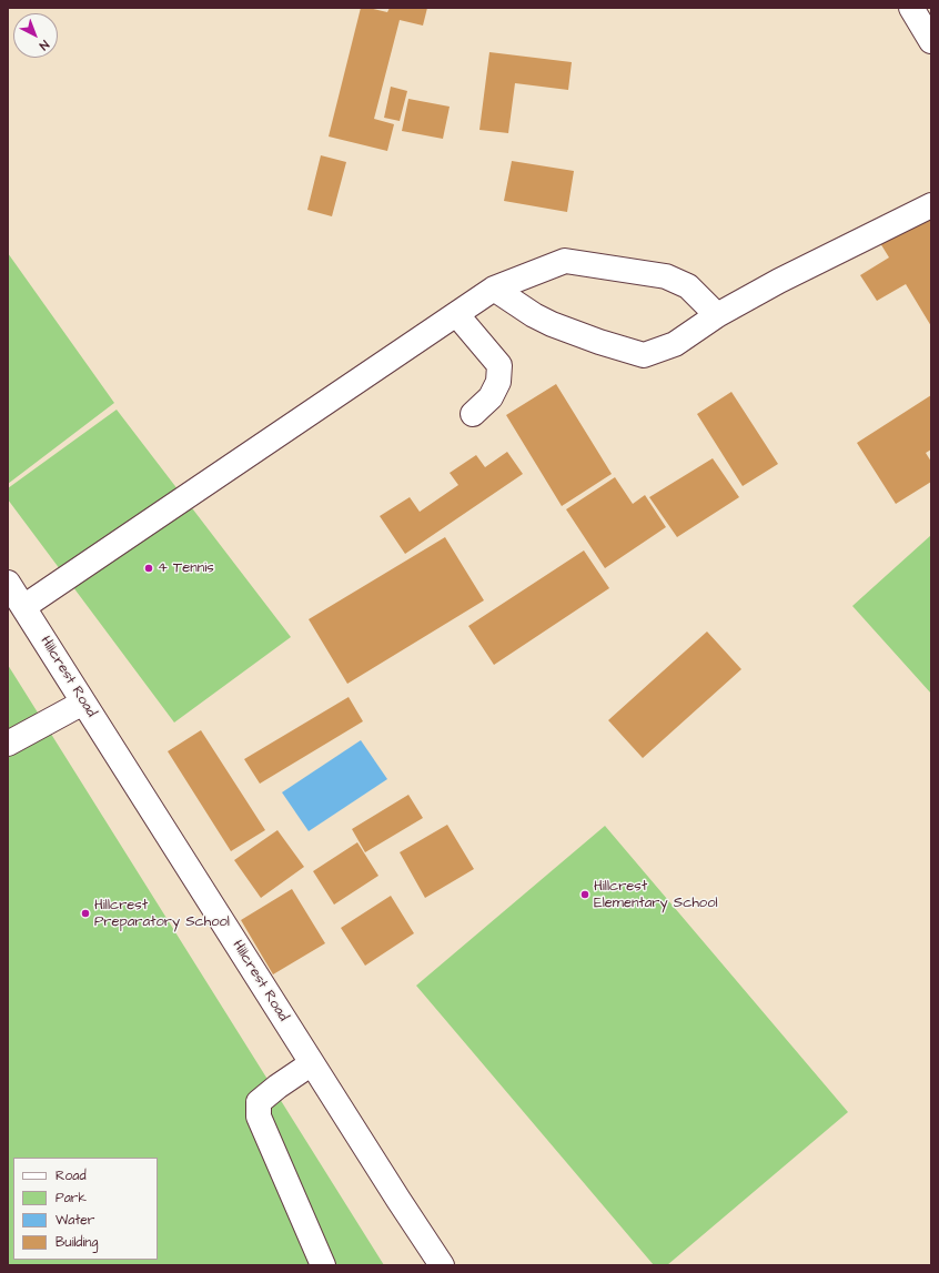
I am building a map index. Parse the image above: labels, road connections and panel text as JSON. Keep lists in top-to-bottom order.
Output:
{
  "streets": {
    "street": ["Hillcrest Road"]
  },
  "places": ["4 Tennis", "Hillcrest Elementary School", "Hillcrest Preparatory School"],
  "legend": [
    "Road",
    "Park",
    "Water",
    "Building"
  ],
  "north": "bottom right"
}
